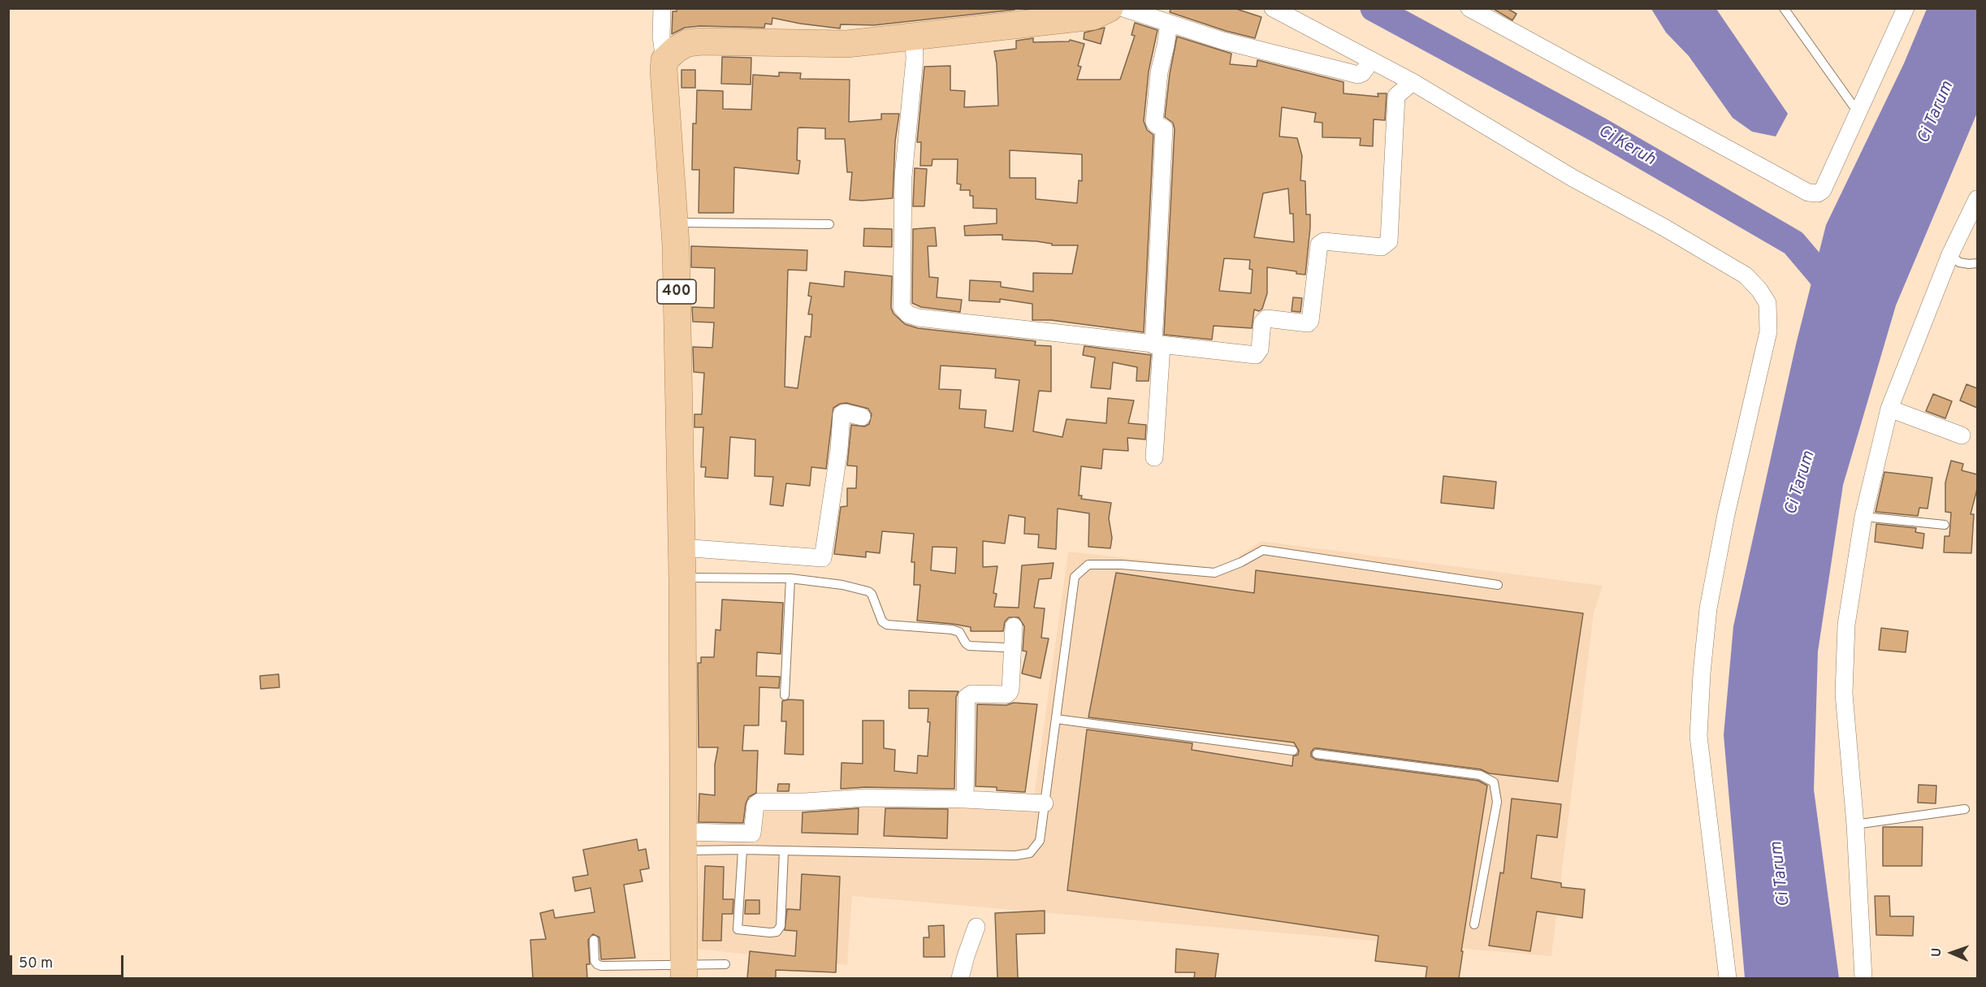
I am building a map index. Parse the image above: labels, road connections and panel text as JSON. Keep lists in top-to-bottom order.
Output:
{
  "streets": {
    "main road": ["400"]
  },
  "water": ["Ci Tarum", "Ci Keruh"],
  "scale_bar": "50 m",
  "north": "left"
}
